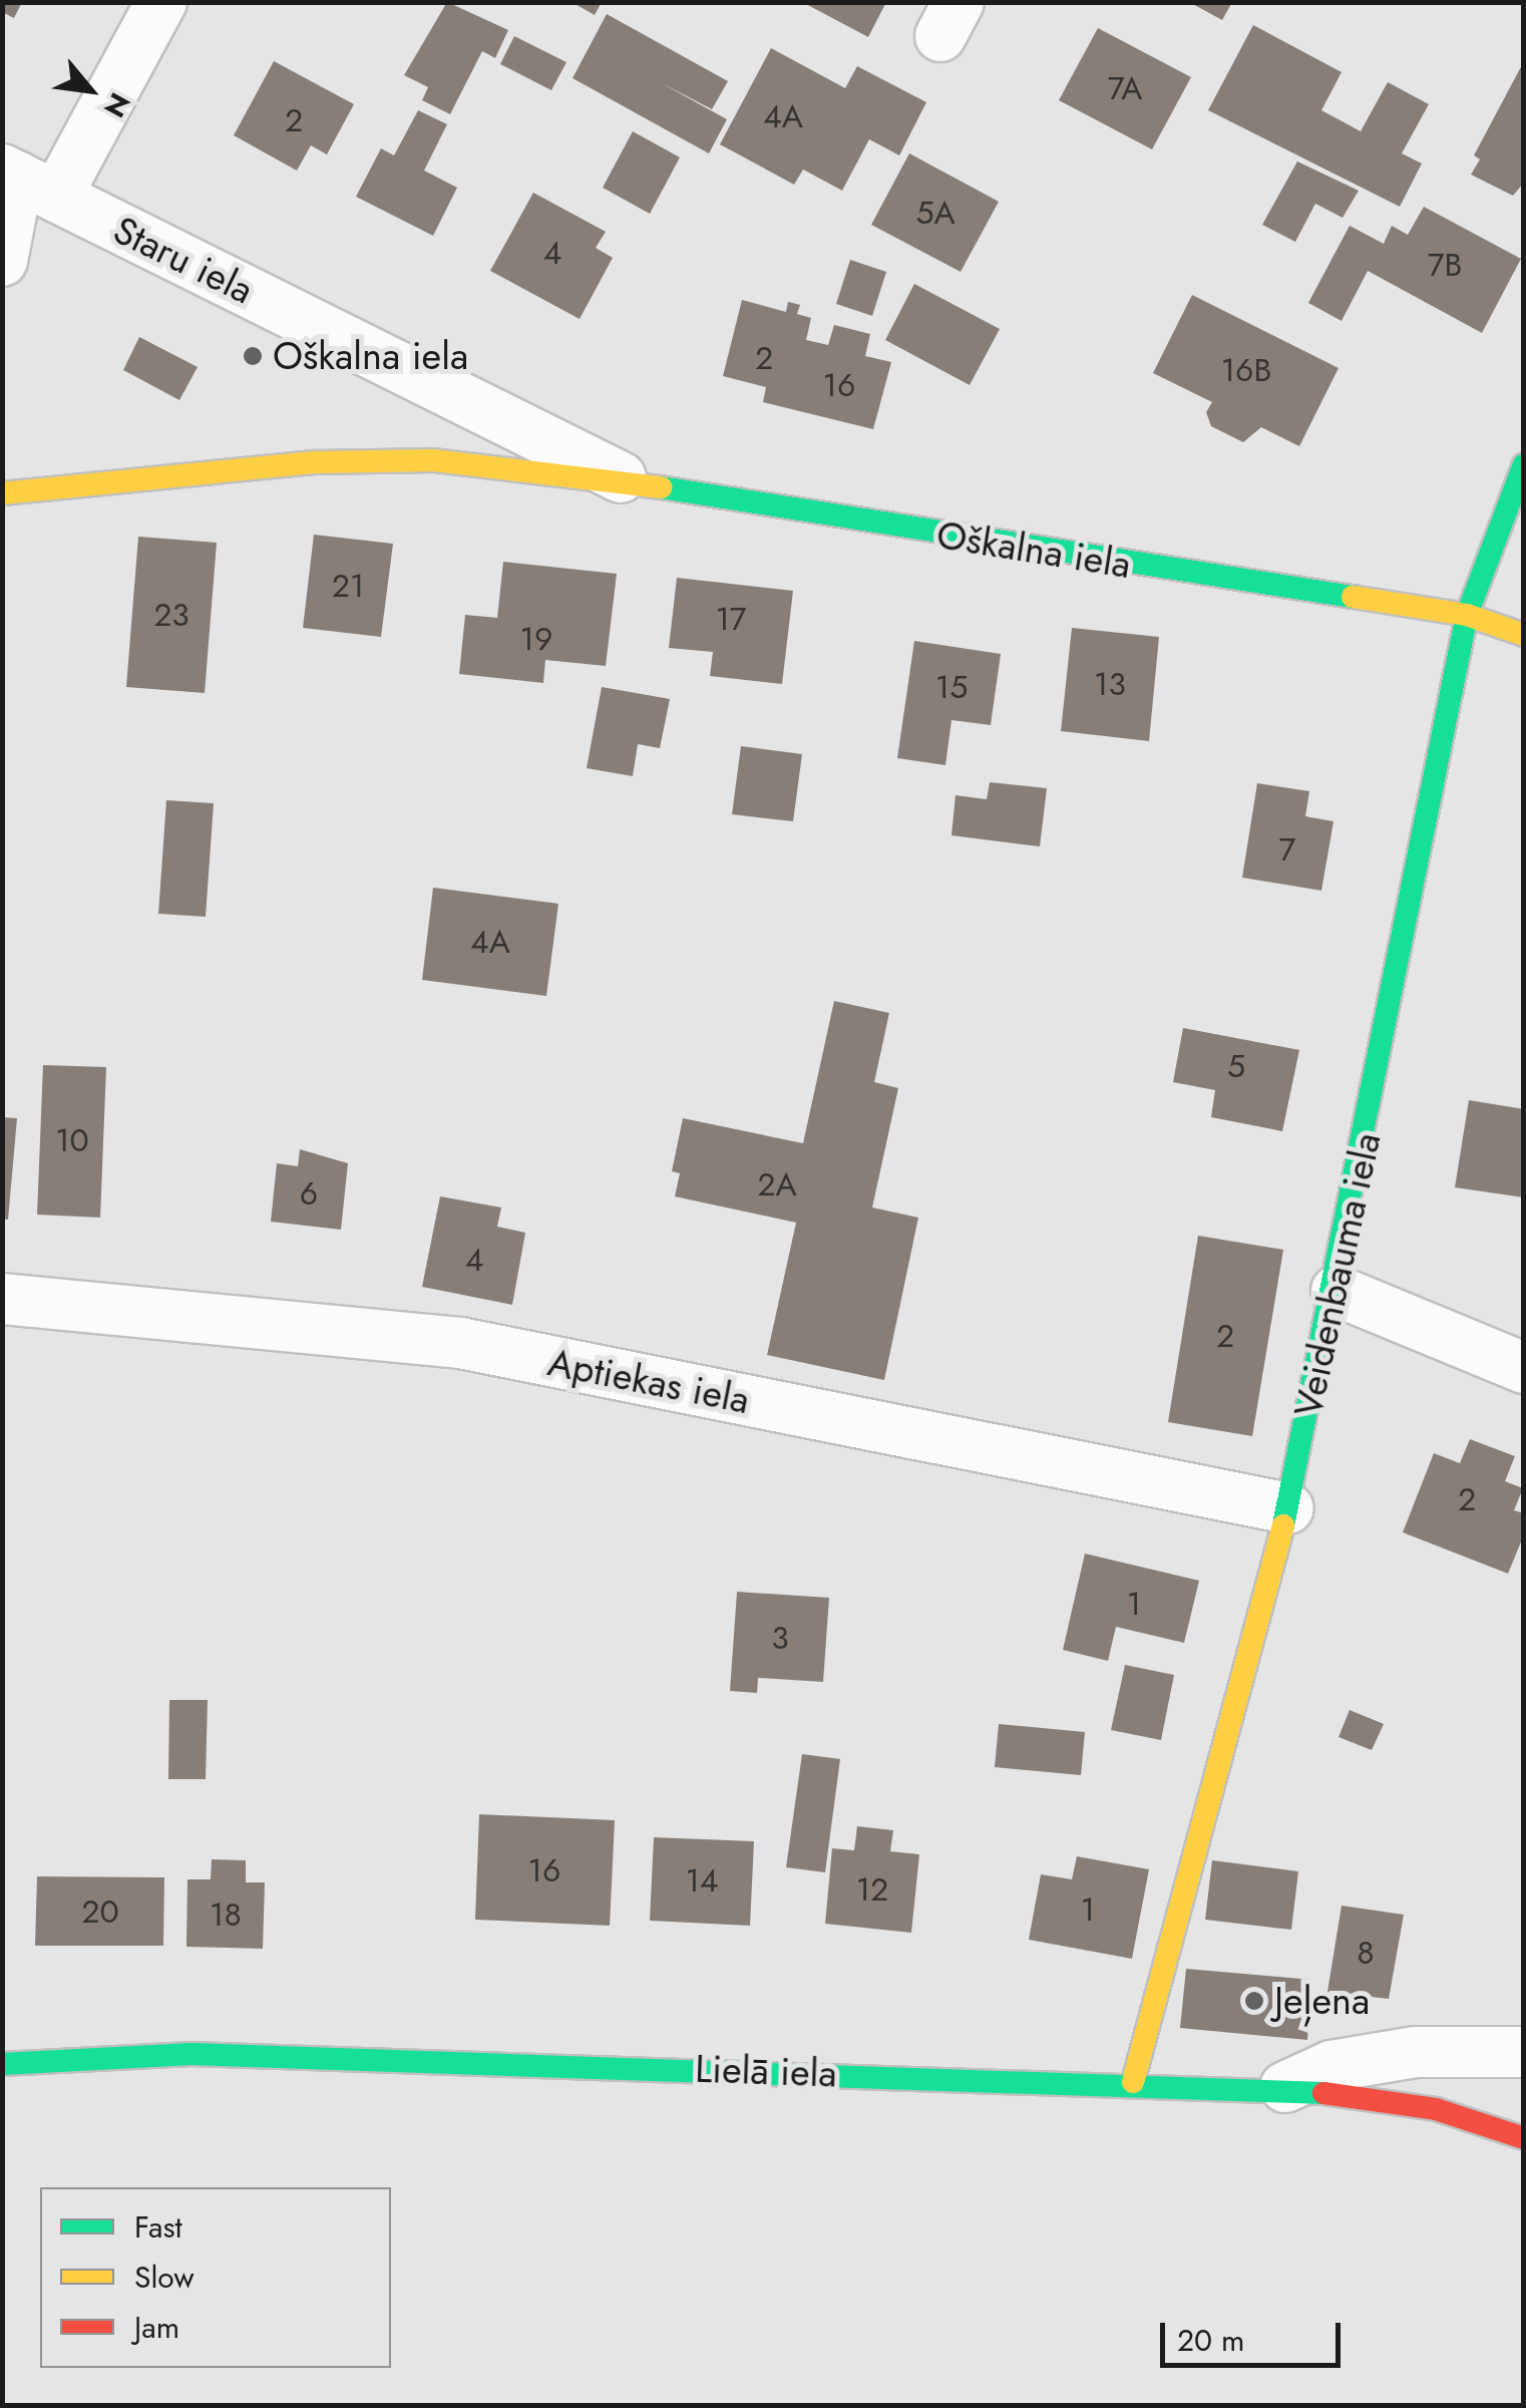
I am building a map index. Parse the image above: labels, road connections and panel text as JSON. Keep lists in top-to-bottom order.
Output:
{
  "streets": {
    "street": [
      "Staru iela",
      "Oškalna iela",
      "Veidenbauma iela",
      "Aptiekas iela",
      "Lielā iela"
    ]
  },
  "crossings": [
    ["Staru iela", "Oškalna iela"],
    ["Oškalna iela", "Veidenbauma iela"],
    ["Veidenbauma iela", "Aptiekas iela"],
    ["Veidenbauma iela", "Lielā iela"]
  ],
  "places": ["Oškalna iela", "Jeļena"],
  "house_numbers": [
    "7A",
    "4A",
    "2",
    "5A",
    "4",
    "7B",
    "2",
    "16B",
    "16",
    "21",
    "23",
    "17",
    "19",
    "13",
    "15",
    "7",
    "4A",
    "5",
    "10",
    "2A",
    "6",
    "4",
    "2",
    "2",
    "1",
    "3",
    "16",
    "14",
    "12",
    "1",
    "20",
    "18",
    "8"
  ],
  "legend": ["Fast", "Slow", "Jam"],
  "scale_bar": "20 m",
  "north": "bottom right"
}
